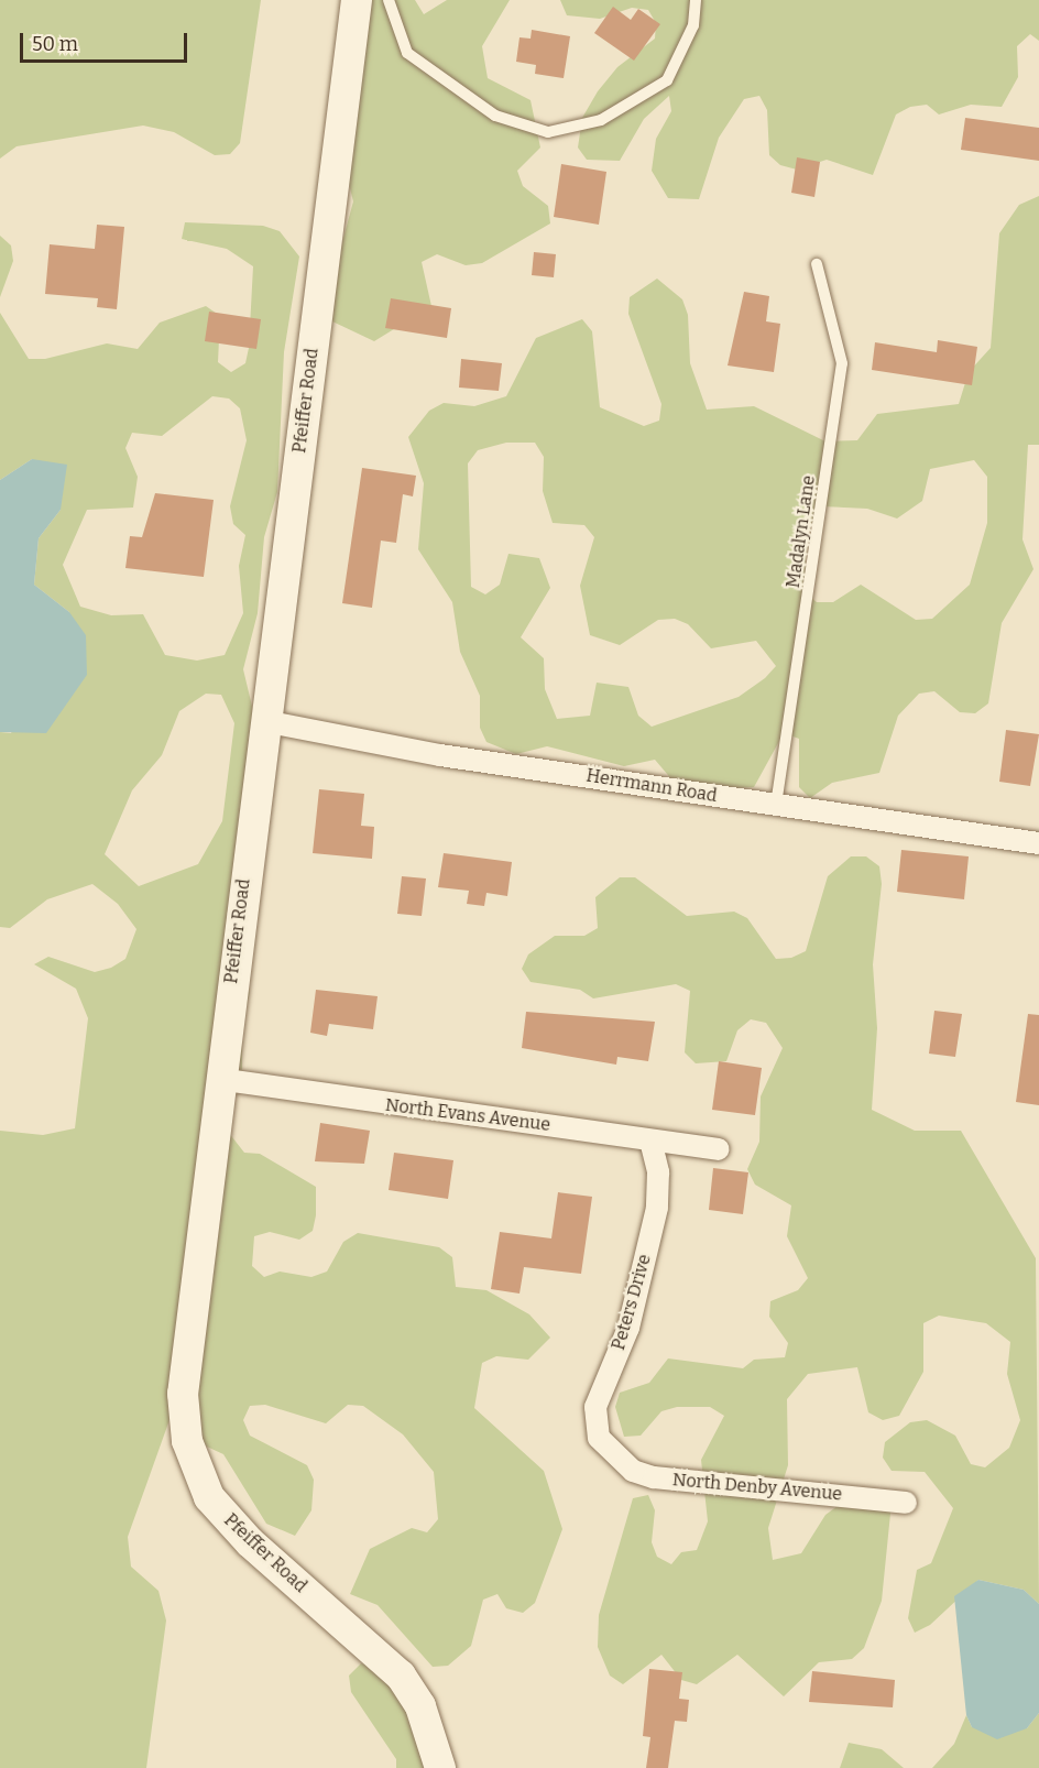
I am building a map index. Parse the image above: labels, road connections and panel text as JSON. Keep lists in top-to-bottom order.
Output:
{
  "streets": {
    "street": [
      "Pfeiffer Road",
      "Herrmann Road",
      "North Evans Avenue",
      "Peters Drive",
      "North Denby Avenue"
    ],
    "lane": ["Madalyn Lane"]
  },
  "crossings": [
    ["Pfeiffer Road", "Herrmann Road"],
    ["Pfeiffer Road", "North Evans Avenue"],
    ["Madalyn Lane", "Herrmann Road"],
    ["North Evans Avenue", "Peters Drive"],
    ["Peters Drive", "North Denby Avenue"]
  ],
  "scale_bar": "50 m"
}
